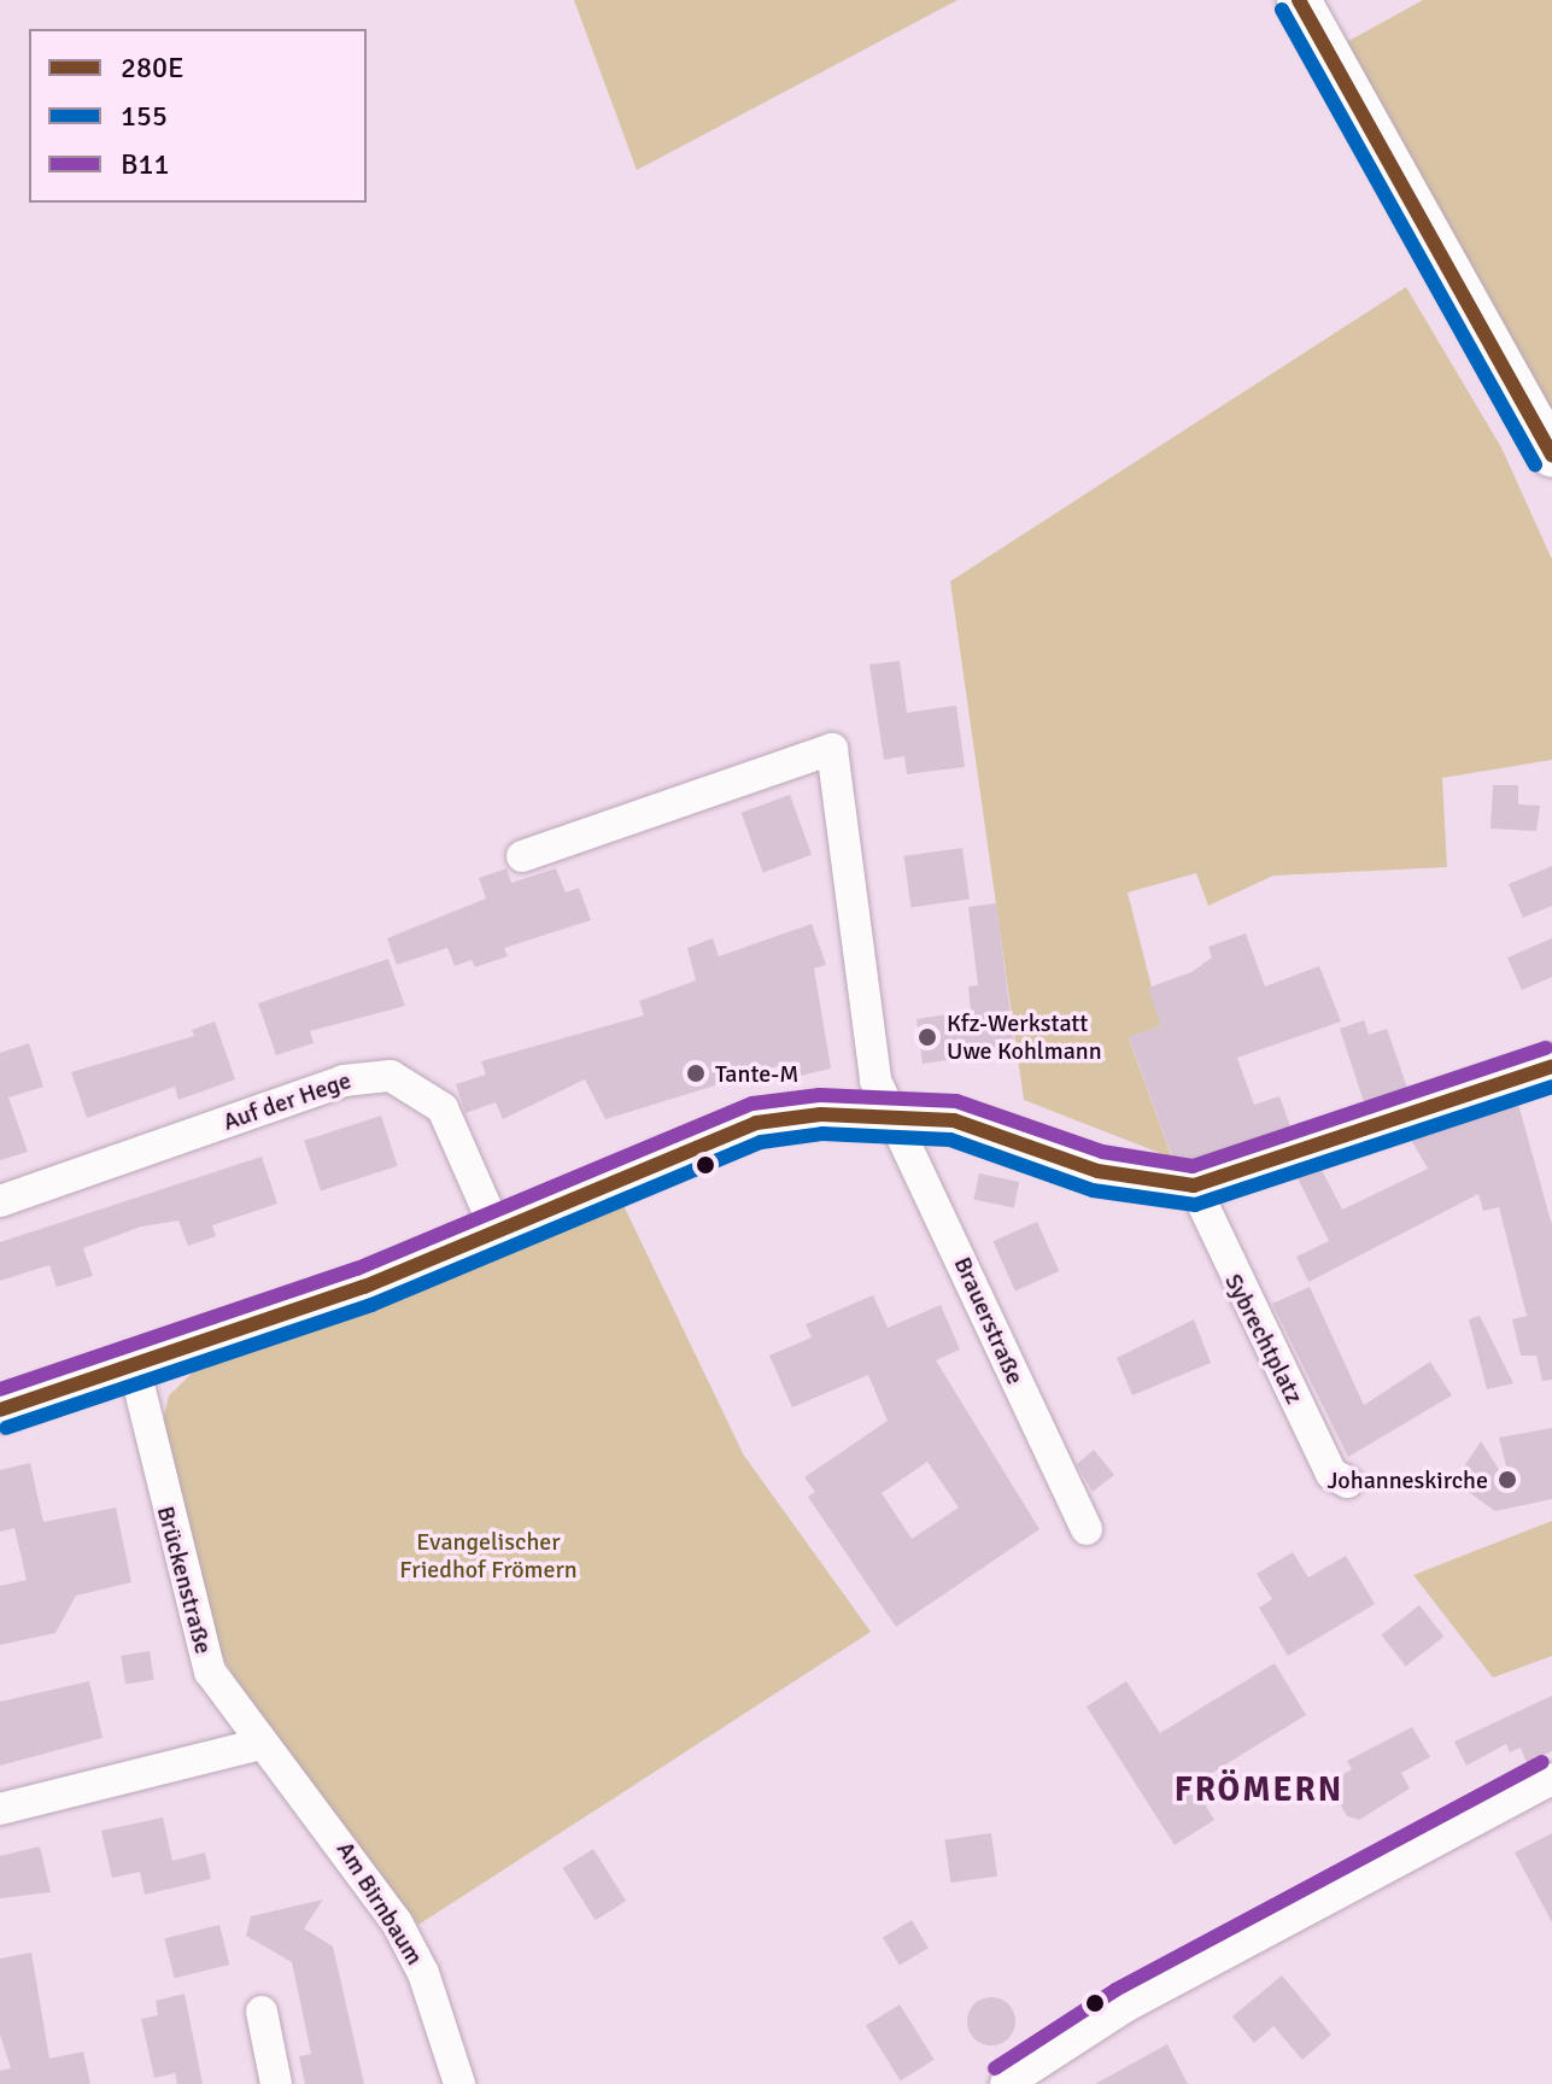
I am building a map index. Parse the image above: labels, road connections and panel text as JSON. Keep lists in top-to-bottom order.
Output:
{
  "streets": {
    "street": [
      "Auf der Hege",
      "Brauerstraße",
      "Sybrechtplatz",
      "Brückenstraße",
      "Am Birnbaum"
    ]
  },
  "crossings": [
    ["Brückenstraße", "Am Birnbaum"]
  ],
  "districts": ["FRÖMERN"],
  "parks": ["Evangelischer Friedhof Frömern"],
  "places": ["Kfz-Werkstatt Uwe Kohlmann", "Tante-M", "Johanneskirche"],
  "lines": ["transit line 280E", "transit line 155", "transit line B11"],
  "legend": ["280E", "155", "B11"]
}
